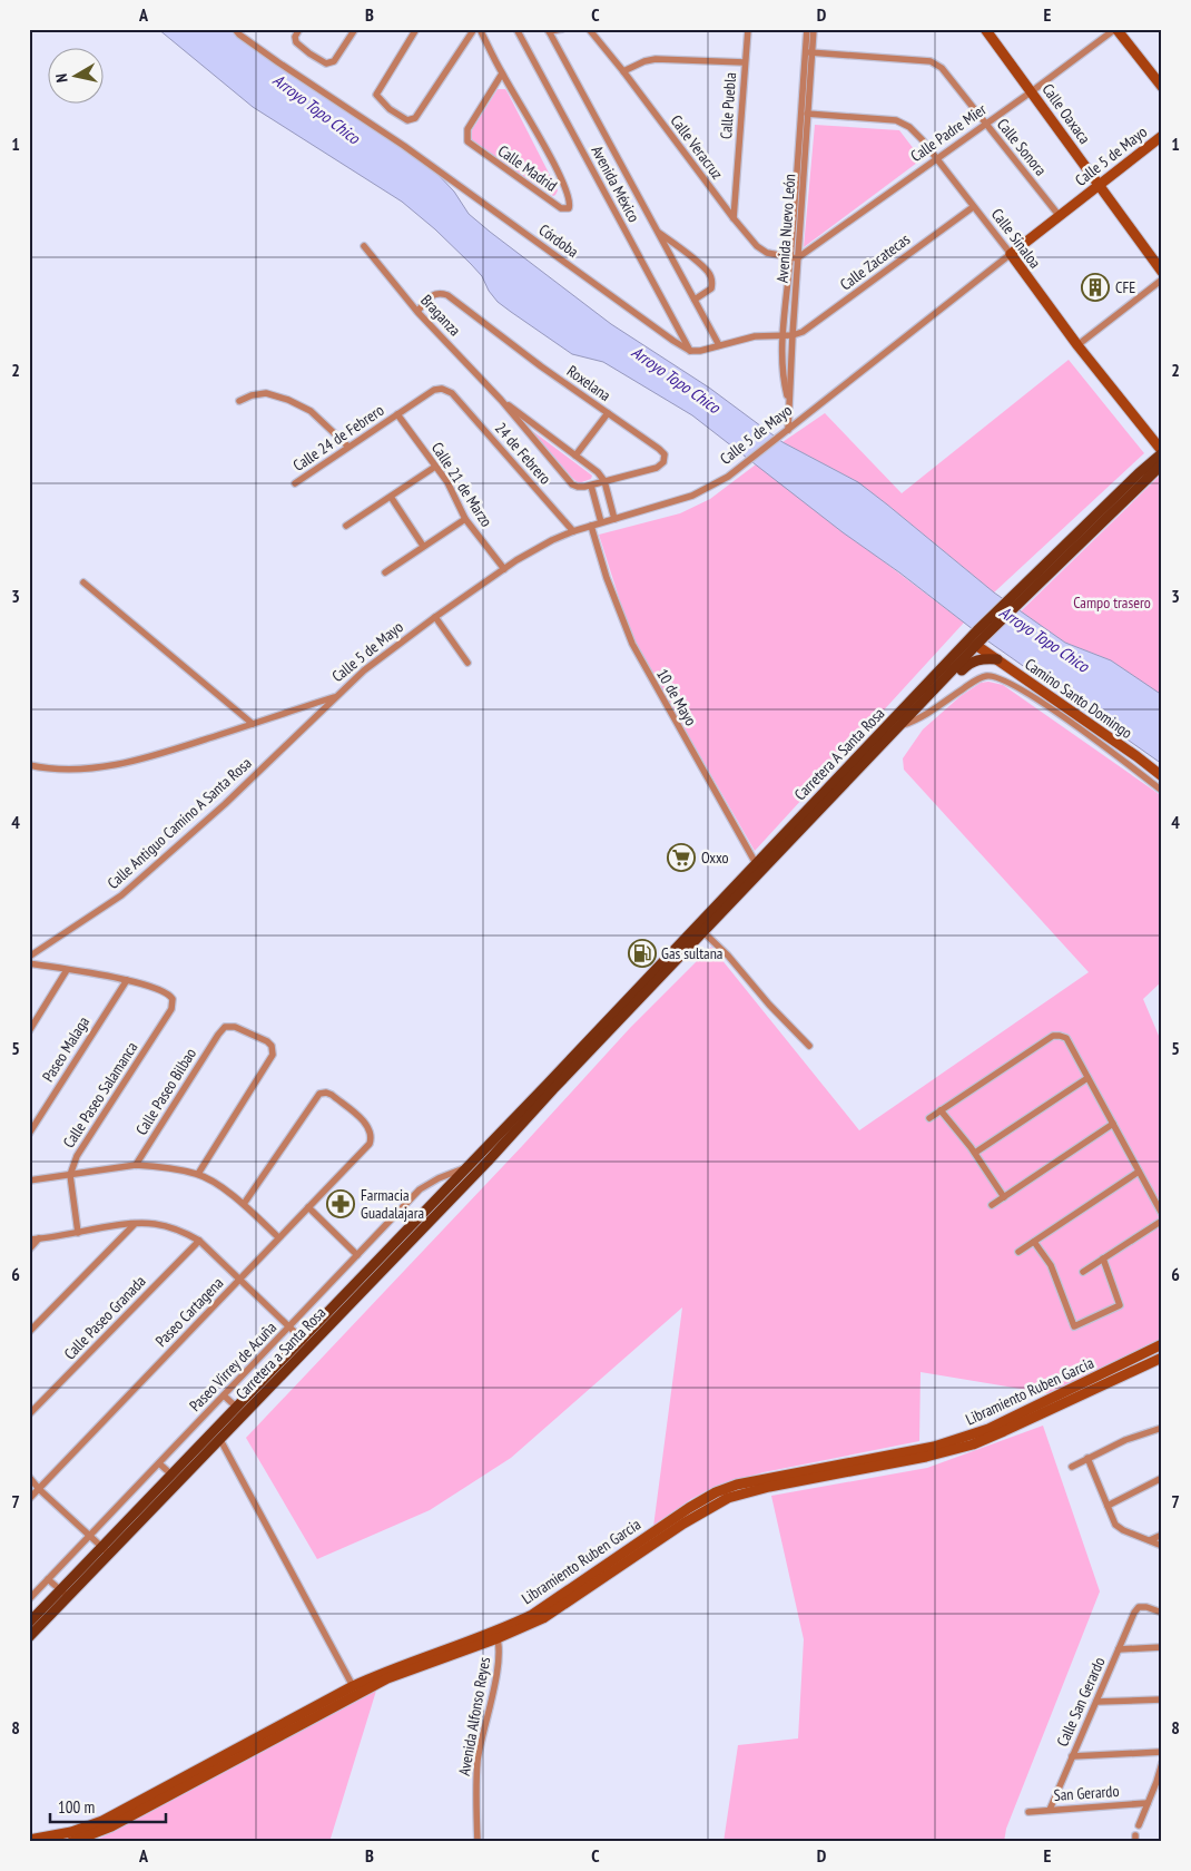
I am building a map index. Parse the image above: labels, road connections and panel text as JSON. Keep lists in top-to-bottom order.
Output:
{
  "streets": {
    "main road": ["Carretera A Santa Rosa", "Carretera a Santa Rosa"],
    "street": [
      "Calle Puebla",
      "Calle Oaxaca",
      "Calle Padre Mier",
      "Calle Veracruz",
      "Calle Sonora",
      "Calle 5 de Mayo",
      "Calle Madrid",
      "Avenida México",
      "Avenida Nuevo León",
      "Calle Sinaloa",
      "Córdoba",
      "Calle Zacatecas",
      "Braganza",
      "Roxelana",
      "Calle 24 de Febrero",
      "24 de Febrero",
      "Calle 21 de Marzo",
      "10 de Mayo",
      "Camino Santo Domingo",
      "Calle Antiguo Camino A Santa Rosa",
      "Paseo Malaga",
      "Calle Paseo Bilbao",
      "Calle Paseo Salamanca",
      "Paseo Cartagena",
      "Calle Paseo Granada",
      "Paseo Virrey de Acuña",
      "Libramiento Ruben Garcia",
      "Calle San Gerardo",
      "Avenida Alfonso Reyes",
      "San Gerardo"
    ]
  },
  "crossings": [
    ["Calle Puebla", "Calle Veracruz"],
    ["Calle Oaxaca", "Calle Padre Mier"],
    ["Calle Oaxaca", "Calle 5 de Mayo"],
    ["Calle Padre Mier", "Calle Veracruz"],
    ["Calle Padre Mier", "Calle Sonora"],
    ["Calle Padre Mier", "Avenida Nuevo León"],
    ["Calle Padre Mier", "Calle Sinaloa"],
    ["Calle Veracruz", "Avenida Nuevo León"],
    ["Calle Sonora", "Calle 5 de Mayo"],
    ["Calle Sonora", "Avenida Nuevo León"],
    ["Calle 5 de Mayo", "Avenida Nuevo León"],
    ["Calle 5 de Mayo", "Calle Sinaloa"],
    ["Calle 5 de Mayo", "24 de Febrero"],
    ["Calle 5 de Mayo", "Calle 21 de Marzo"],
    ["Calle 5 de Mayo", "10 de Mayo"],
    ["Calle 5 de Mayo", "Calle Antiguo Camino A Santa Rosa"],
    ["Avenida México", "Córdoba"],
    ["Avenida Nuevo León", "Calle Sinaloa"],
    ["Avenida Nuevo León", "Calle Zacatecas"],
    ["Calle Sinaloa", "Calle Zacatecas"],
    ["Calle Sinaloa", "Carretera A Santa Rosa"],
    ["Braganza", "Roxelana"],
    ["Calle 24 de Febrero", "24 de Febrero"],
    ["Calle 24 de Febrero", "Calle 21 de Marzo"],
    ["10 de Mayo", "Carretera A Santa Rosa"],
    ["Camino Santo Domingo", "Carretera A Santa Rosa"],
    ["Carretera A Santa Rosa", "Carretera a Santa Rosa"],
    ["Paseo Malaga", "Calle Paseo Salamanca"],
    ["Carretera a Santa Rosa", "Paseo Virrey de Acuña"],
    ["Libramiento Ruben Garcia", "Avenida Alfonso Reyes"],
    ["Calle San Gerardo", "San Gerardo"]
  ],
  "water": ["Arroyo Topo Chico"],
  "parks": ["Campo trasero"],
  "places": {
    "building": ["CFE"],
    "supermarket": ["Oxxo"],
    "fuel station": ["Gas sultana"],
    "pharmacy": ["Farmacia Guadalajara"]
  },
  "scale_bar": "100 m",
  "north": "left",
  "grid": {
    "columns": [
      "A",
      "B",
      "C",
      "D",
      "E"
    ],
    "rows": [
      "1",
      "2",
      "3",
      "4",
      "5",
      "6",
      "7",
      "8"
    ]
  }
}
